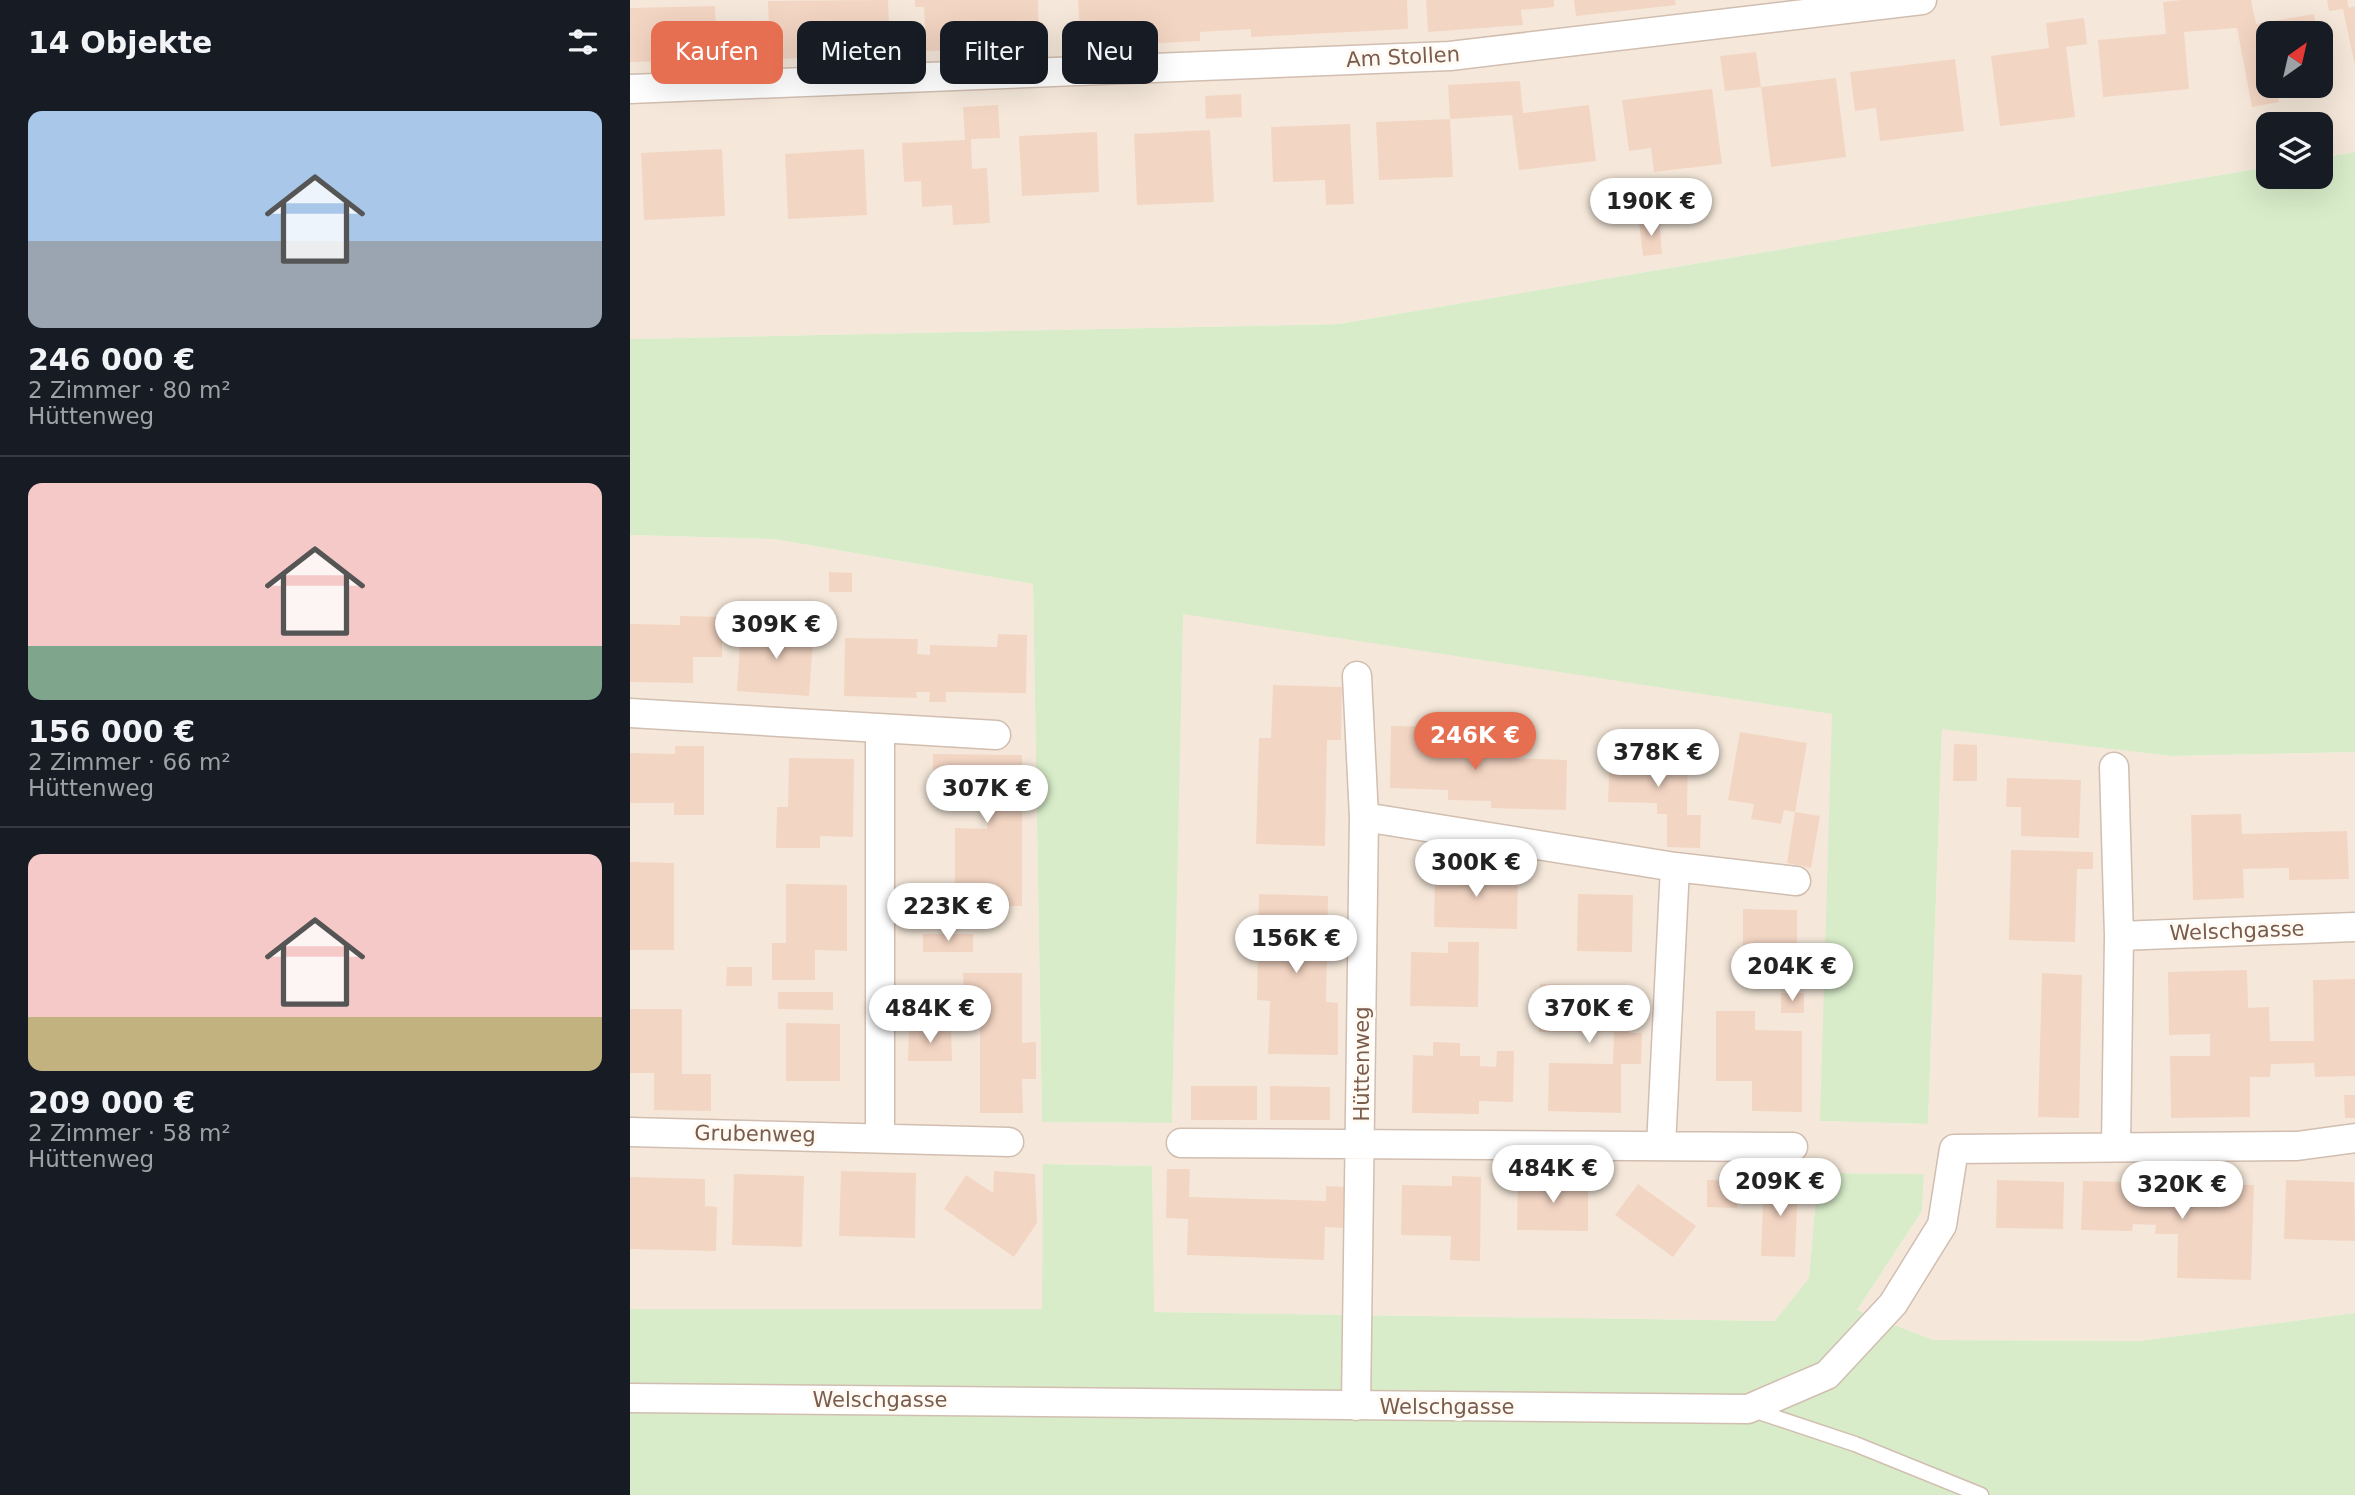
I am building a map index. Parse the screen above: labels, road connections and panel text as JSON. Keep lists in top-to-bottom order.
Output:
{
  "streets": {
    "street": [
      "Am Stollen",
      "Welschgasse",
      "Hüttenweg",
      "Grubenweg"
    ]
  },
  "crossings": [
    ["Welschgasse", "Hüttenweg"]
  ],
  "north": "top right",
  "page": {
    "heading": "14 Objekte",
    "chip": [
      "Kaufen",
      "Mieten",
      "Filter",
      "Neu"
    ],
    "list": [
      {
        "name": "246 000 €",
        "note": "2 Zimmer · 80 m² · Hüttenweg"
      },
      {
        "name": "156 000 €",
        "note": "2 Zimmer · 66 m² · Hüttenweg"
      },
      {
        "name": "209 000 €",
        "note": "2 Zimmer · 58 m² · Hüttenweg"
      }
    ],
    "price": [
      "190K €",
      "309K €",
      "246K €",
      "378K €",
      "307K €",
      "300K €",
      "223K €",
      "156K €",
      "204K €",
      "484K €",
      "370K €",
      "484K €",
      "209K €",
      "320K €"
    ]
  }
}
